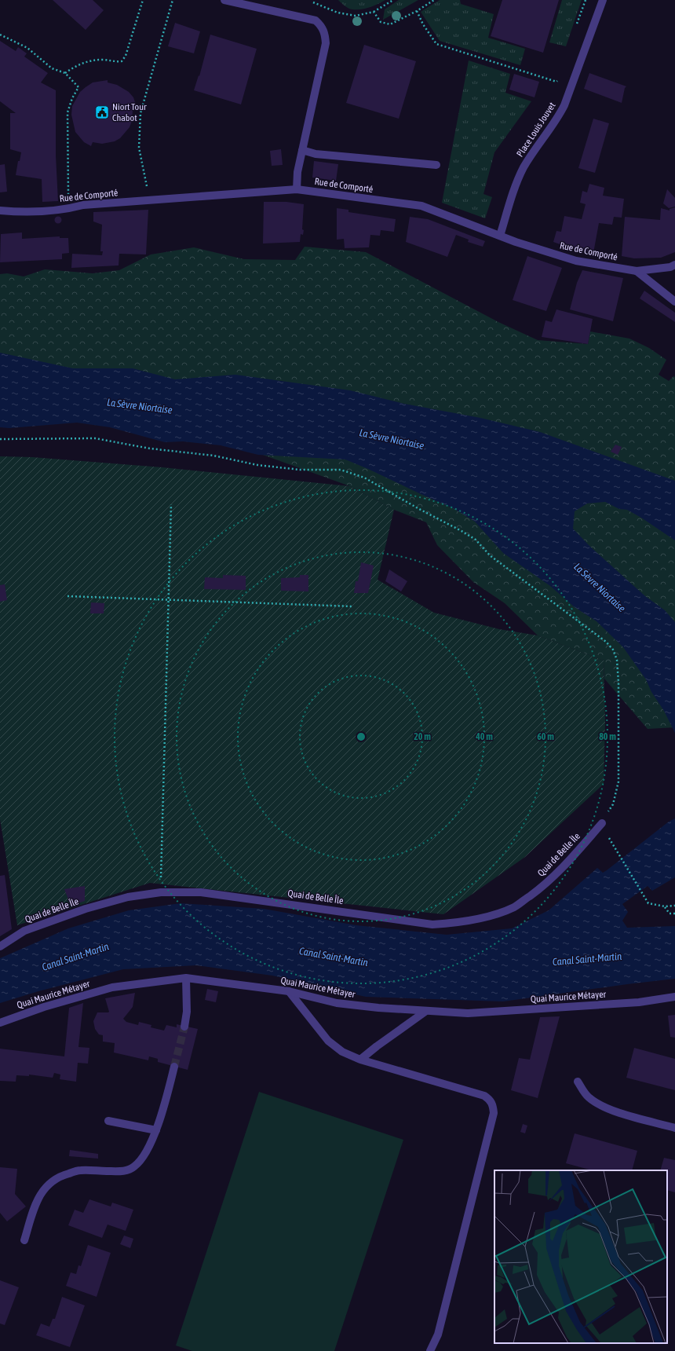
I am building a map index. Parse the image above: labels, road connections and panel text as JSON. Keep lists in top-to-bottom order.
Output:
{
  "streets": {
    "street": [
      "Place Louis Jouvet",
      "Rue de Comporté",
      "Quai de Belle Île",
      "Quai Maurice Métayer"
    ]
  },
  "crossings": [
    ["Place Louis Jouvet", "Rue de Comporté"]
  ],
  "water": ["La Sèvre Niortaise", "Canal Saint-Martin"],
  "places": {
    "public building": ["Niort Tour Chabot"]
  },
  "rings": [
    "20 m",
    "40 m",
    "60 m",
    "80 m"
  ]
}
